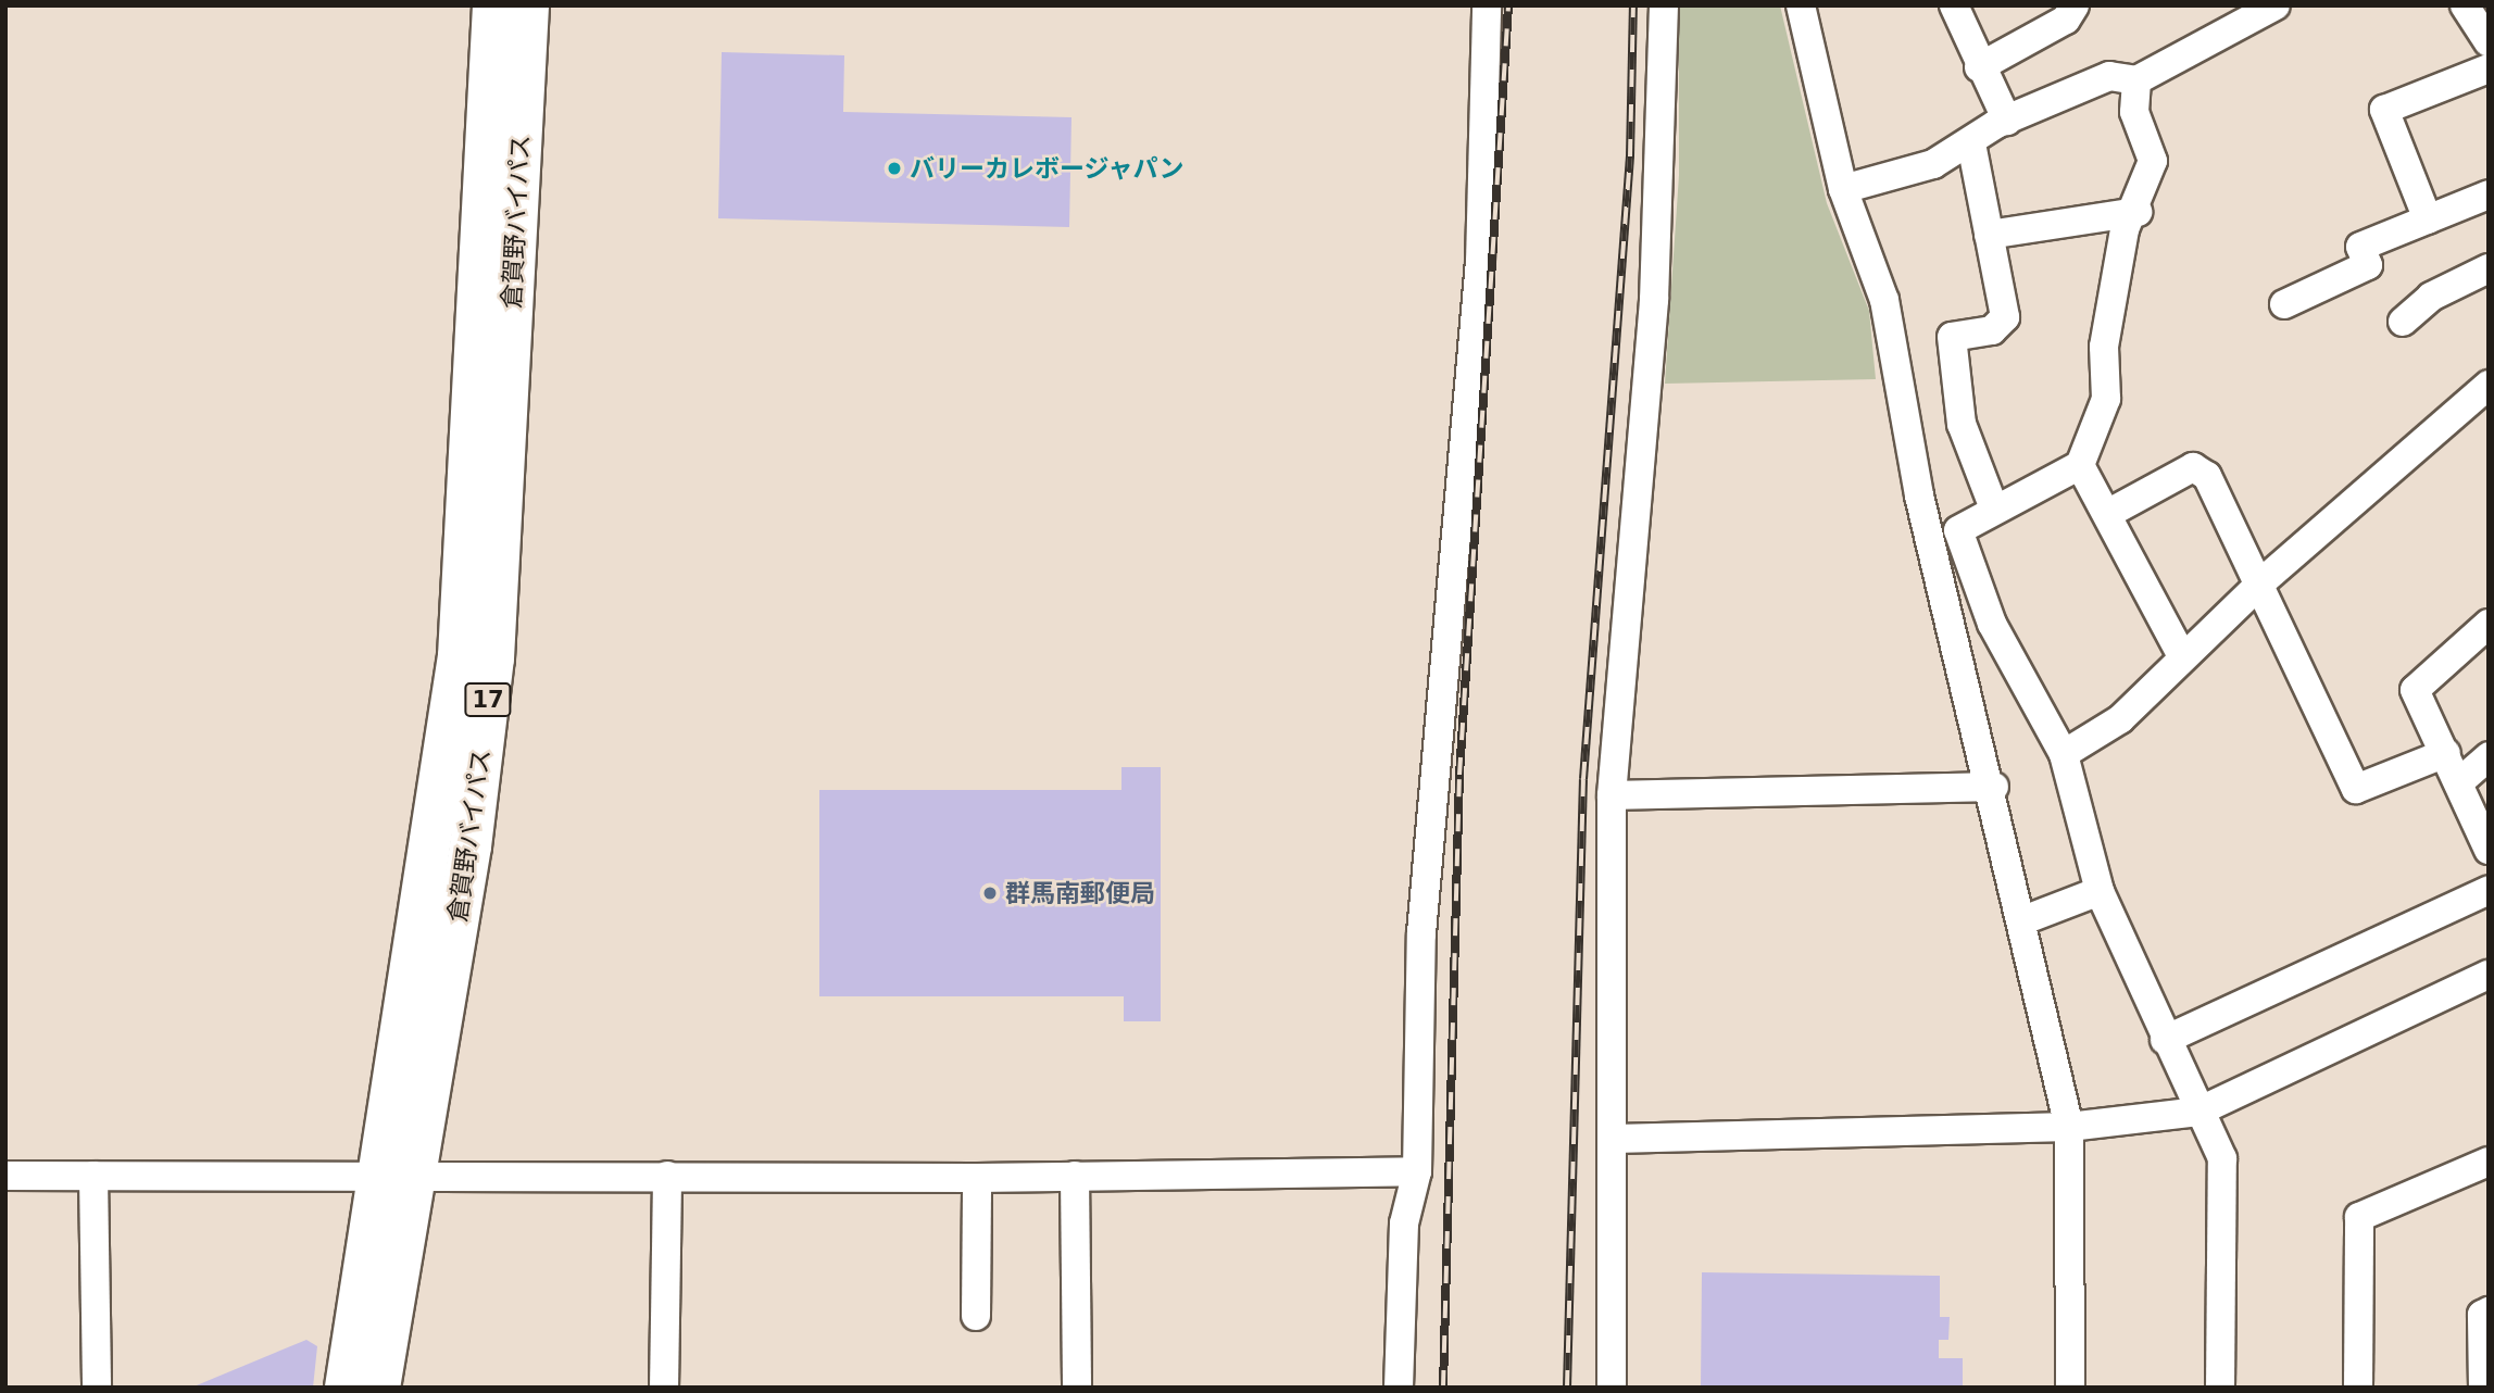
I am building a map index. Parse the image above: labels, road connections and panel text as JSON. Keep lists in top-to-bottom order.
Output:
{
  "streets": {
    "highway": ["倉賀野バイパス", "17"]
  },
  "places": ["バリーカレボージャパン", "群馬南郵便局"]
}
